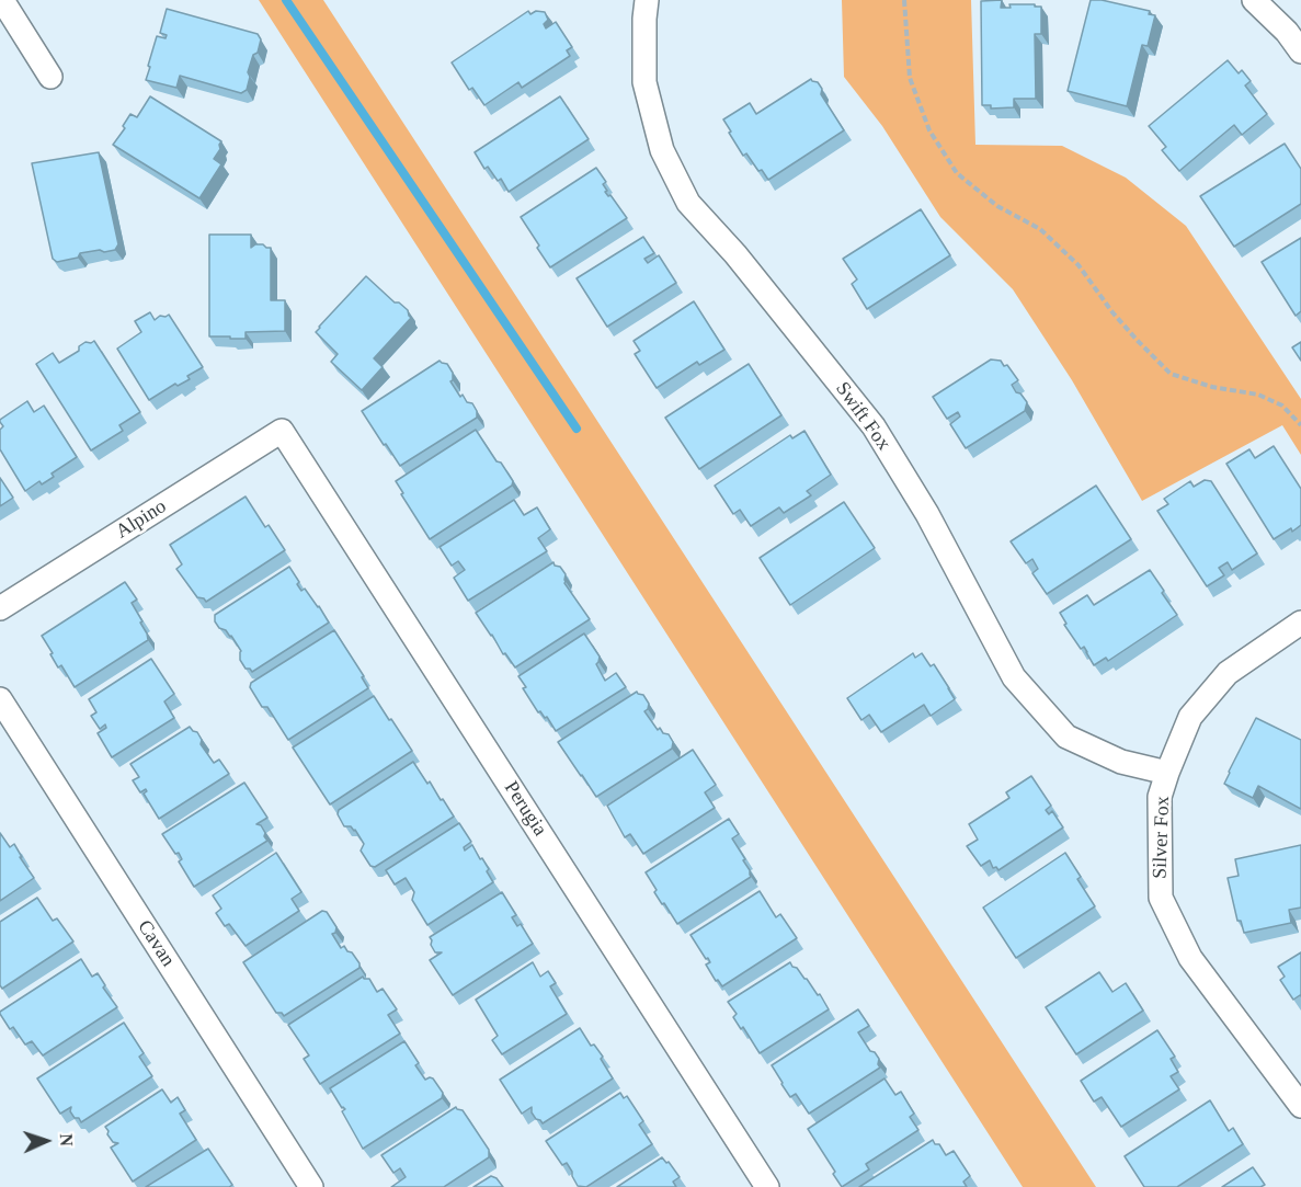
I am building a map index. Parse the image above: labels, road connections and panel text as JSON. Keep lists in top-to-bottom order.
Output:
{
  "streets": {
    "street": [
      "Swift Fox",
      "Alpino",
      "Perugia",
      "Silver Fox",
      "Cavan"
    ]
  },
  "crossings": [
    ["Swift Fox", "Silver Fox"],
    ["Alpino", "Perugia"]
  ],
  "north": "right"
}
